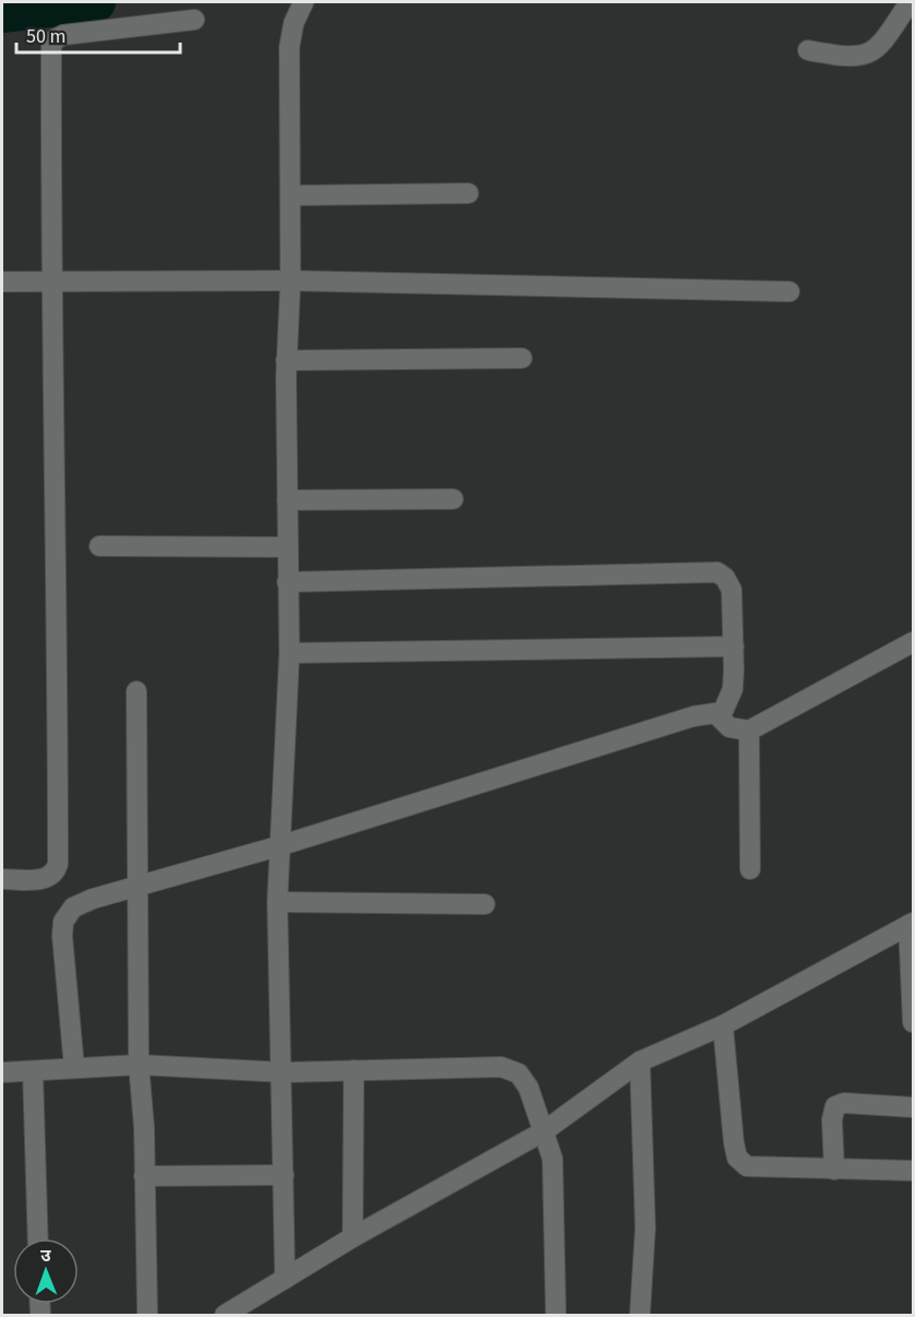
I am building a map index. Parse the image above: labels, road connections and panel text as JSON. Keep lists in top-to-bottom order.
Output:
{
  "scale_bar": "50 m",
  "north": "top"
}
